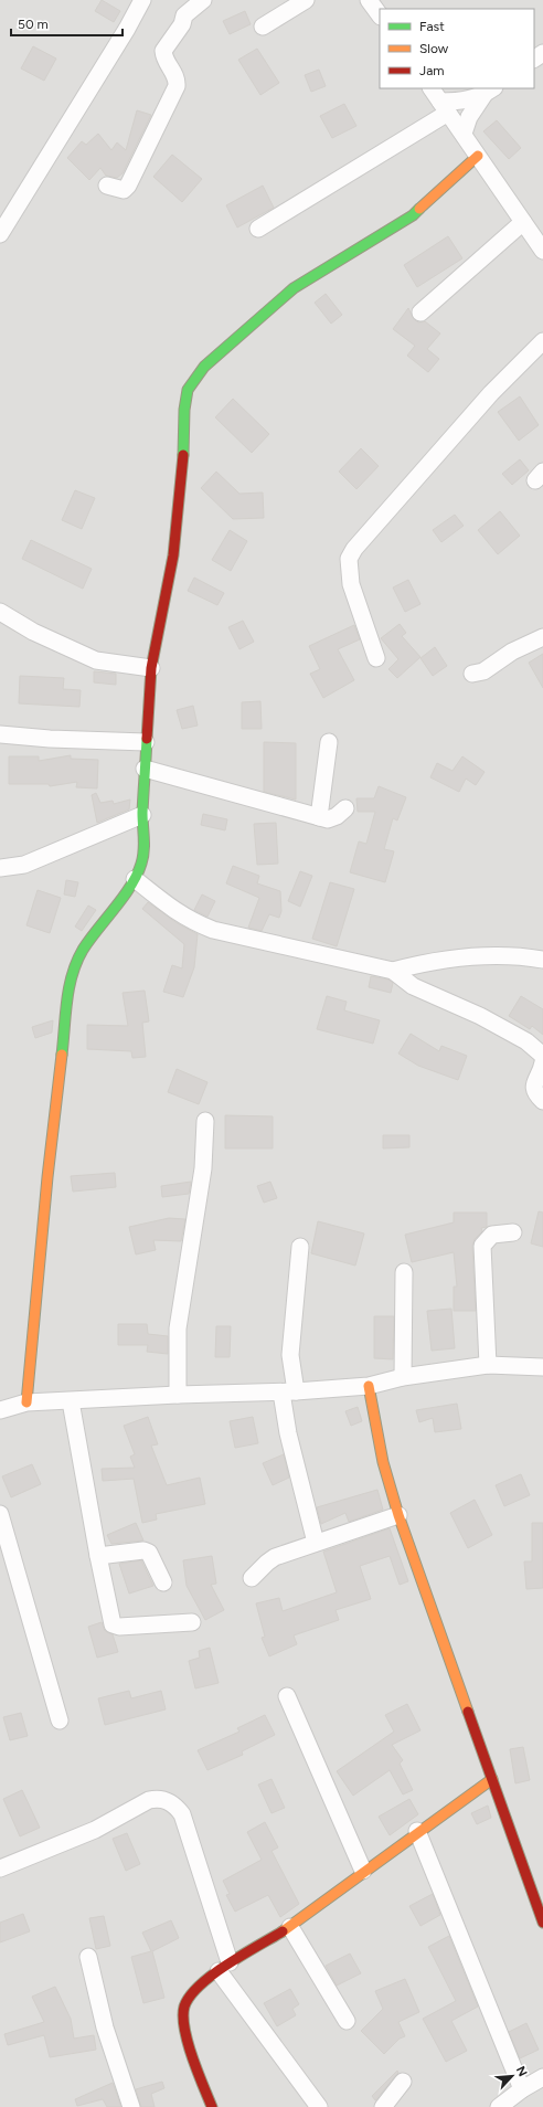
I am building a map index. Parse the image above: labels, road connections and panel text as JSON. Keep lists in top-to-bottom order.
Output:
{
  "legend": ["Fast", "Slow", "Jam"],
  "scale_bar": "50 m",
  "north": "top right"
}
